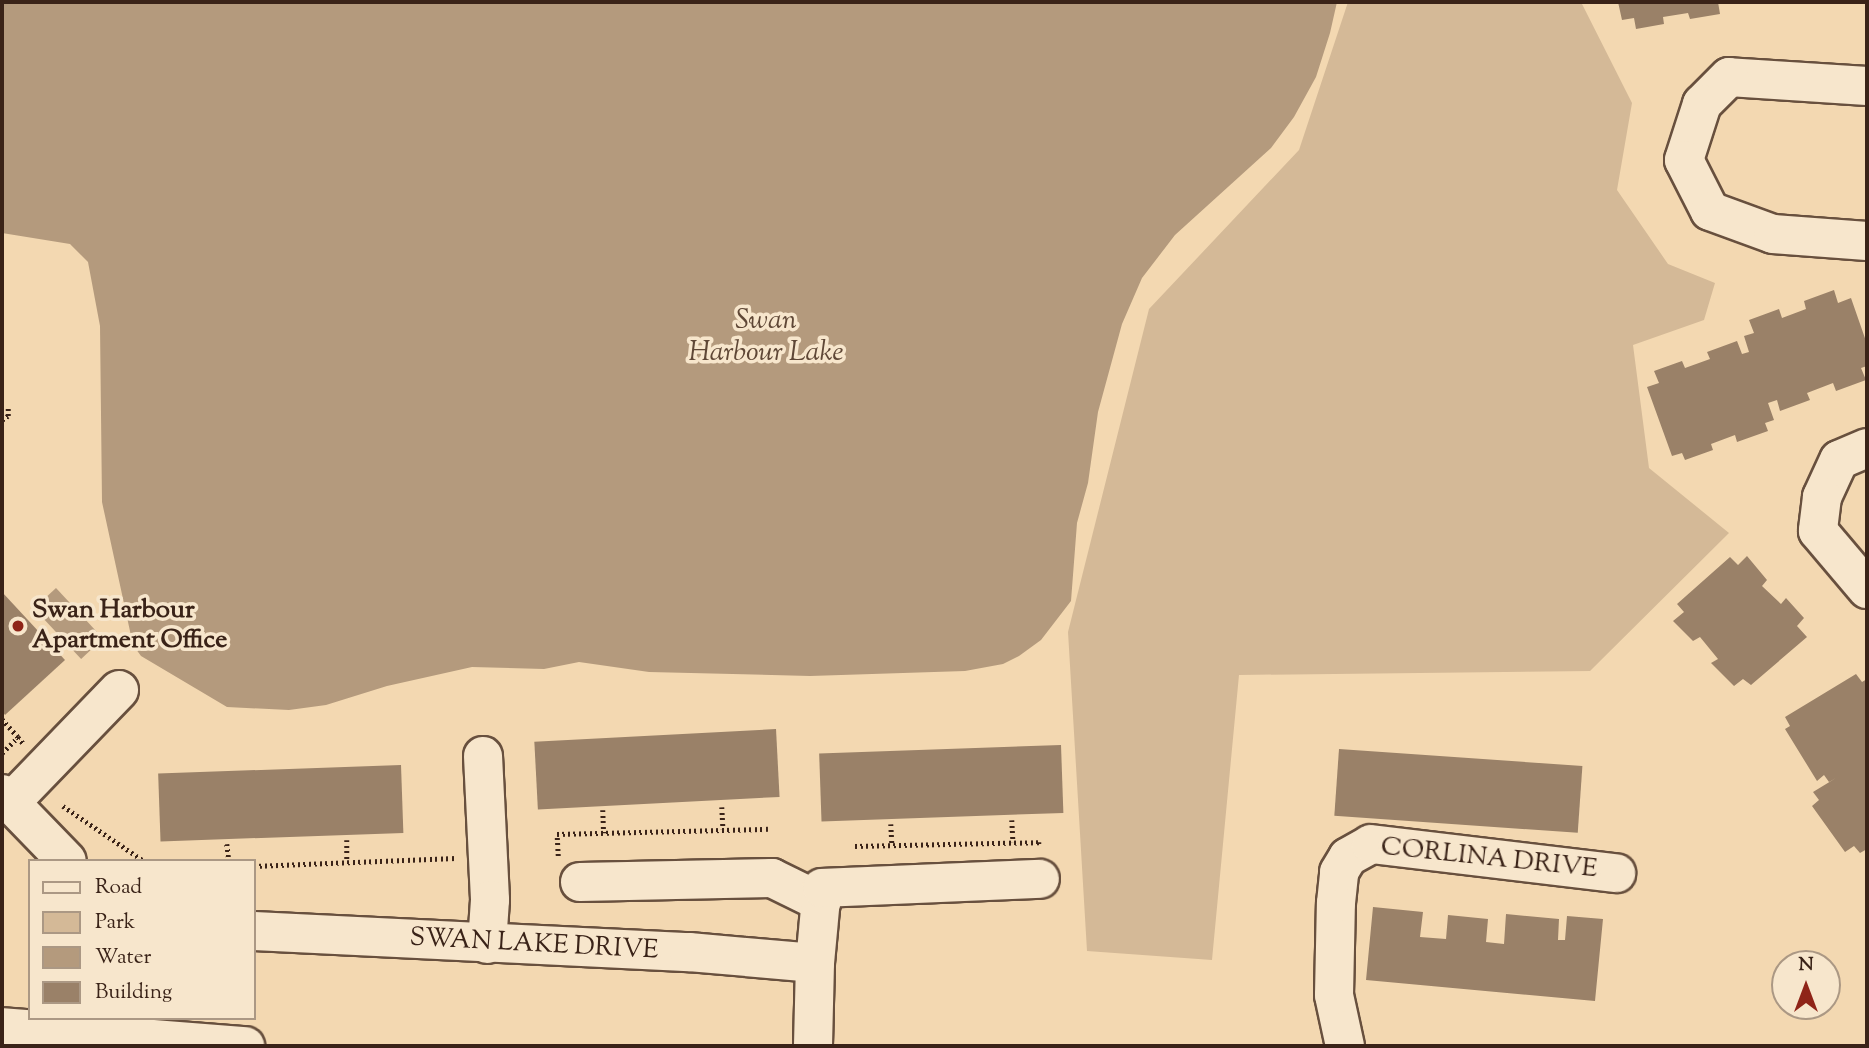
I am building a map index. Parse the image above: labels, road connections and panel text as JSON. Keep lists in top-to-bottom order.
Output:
{
  "streets": {
    "street": ["CORLINA DRIVE", "SWAN LAKE DRIVE"]
  },
  "water": ["Swan Harbour Lake"],
  "places": ["Swan Harbour Apartment Office"],
  "legend": [
    "Road",
    "Park",
    "Water",
    "Building"
  ],
  "north": "top"
}
